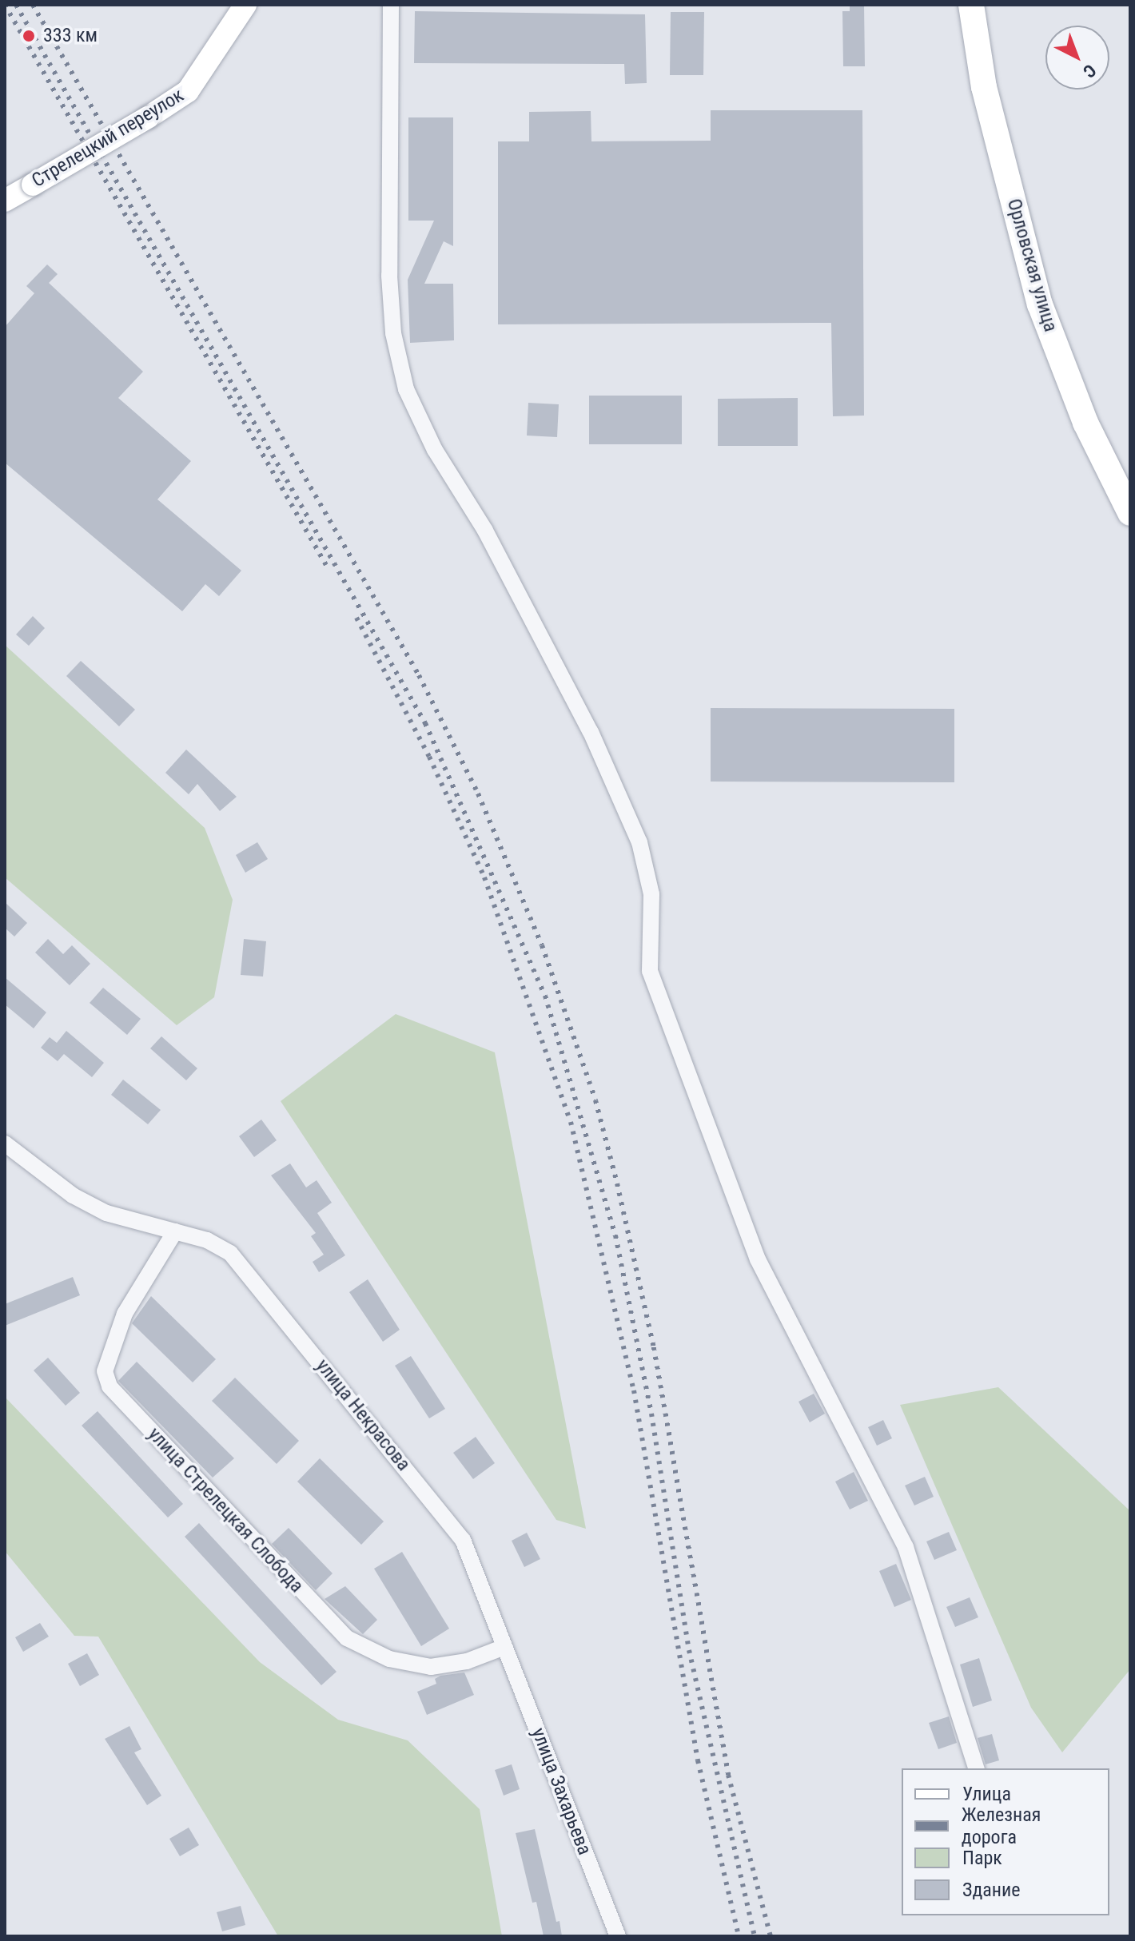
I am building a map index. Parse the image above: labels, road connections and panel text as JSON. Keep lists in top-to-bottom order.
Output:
{
  "streets": {
    "main road": ["Стрелецкий переулок", "Орловская улица"],
    "street": ["улица Некрасова", "улица Стрелецкая Слобода", "улица Захарьева"]
  },
  "crossings": [
    ["улица Некрасова", "улица Стрелецкая Слобода"],
    ["улица Некрасова", "улица Захарьева"],
    ["улица Стрелецкая Слобода", "улица Захарьева"]
  ],
  "places": ["333 км"],
  "legend": [
    "Улица",
    "Железная дорога",
    "Парк",
    "Здание"
  ],
  "north": "bottom right"
}
